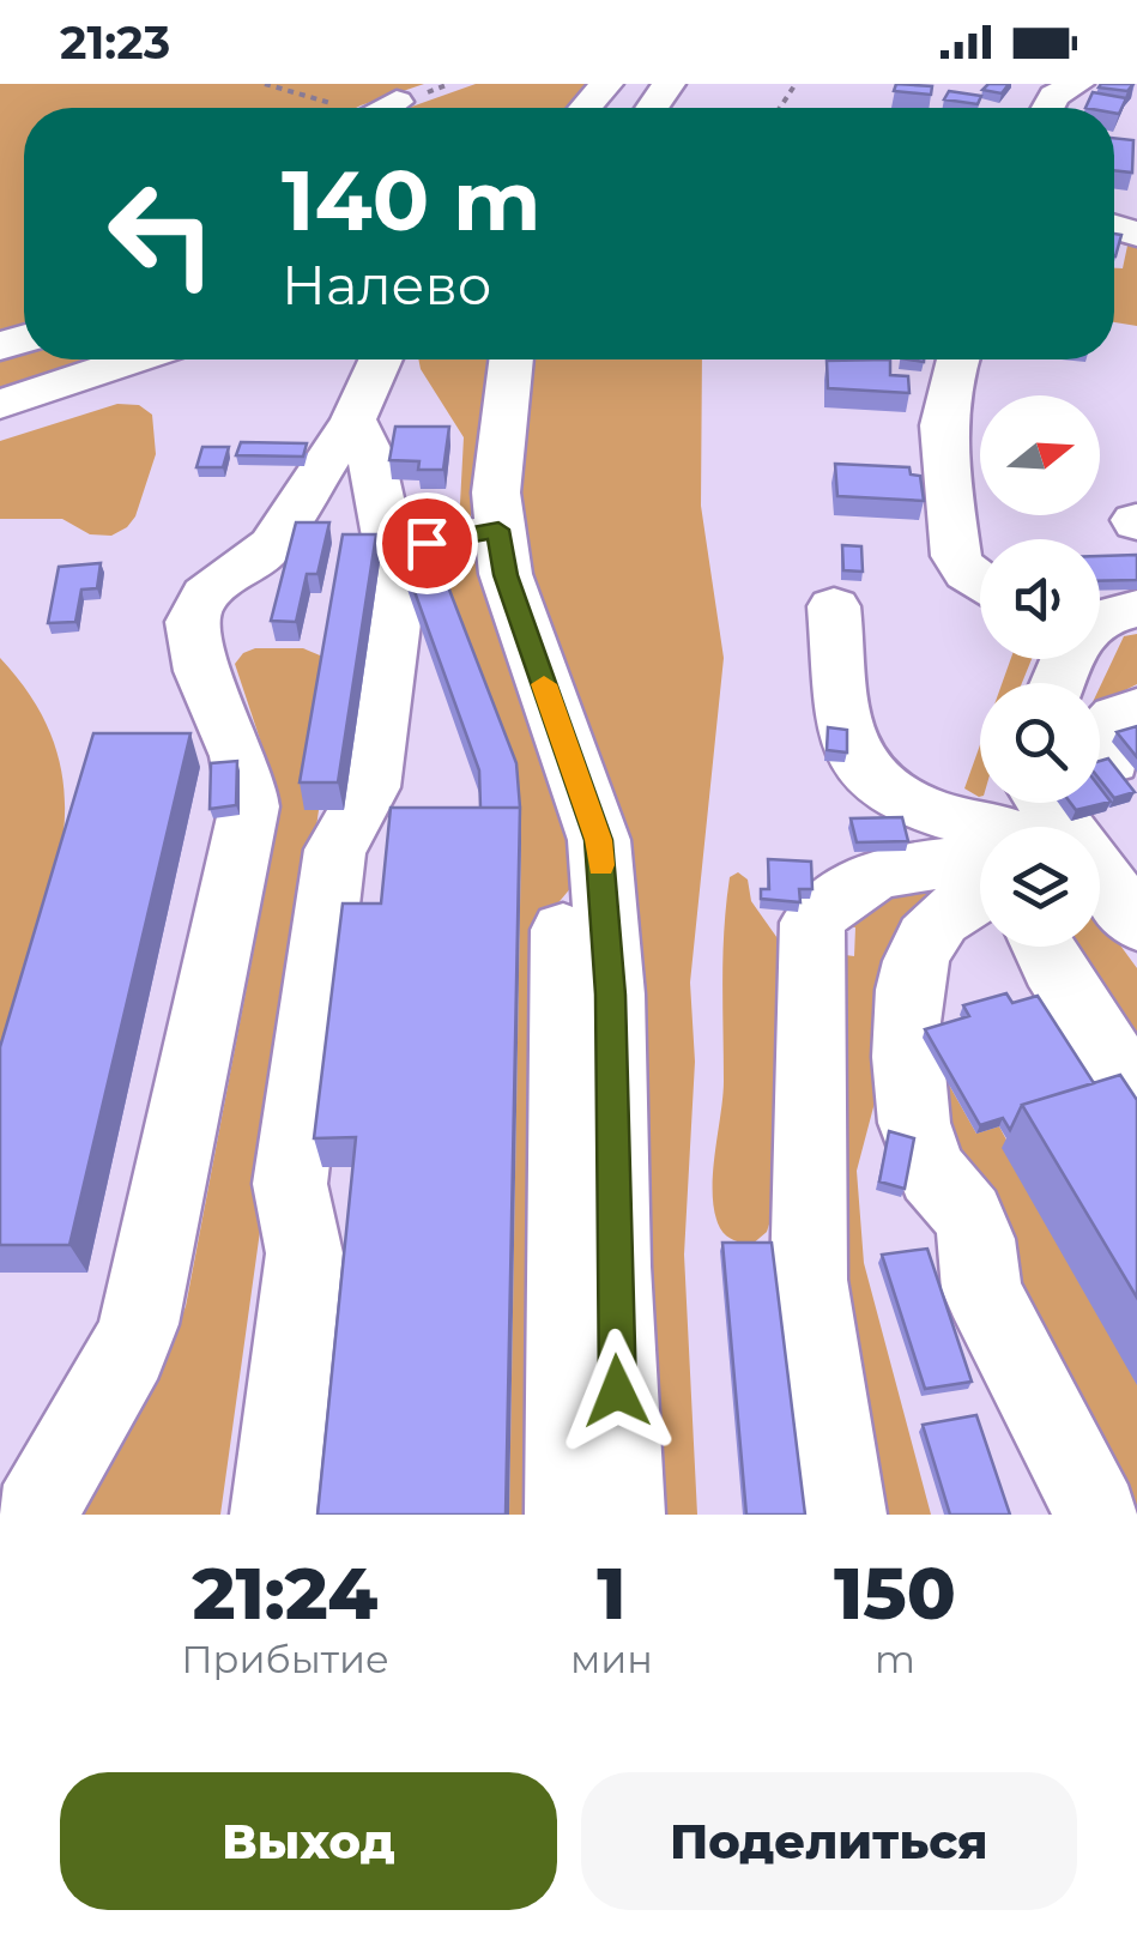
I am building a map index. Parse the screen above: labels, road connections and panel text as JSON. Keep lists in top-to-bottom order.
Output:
{
  "north": "right",
  "page": {
    "status": "21:23",
    "turn": ["140 m", "Налево"],
    "eta": [
      "21:24",
      "Прибытие",
      "1",
      "мин",
      "150",
      "m"
    ],
    "buttons": ["Выход", "Поделиться"]
  }
}
